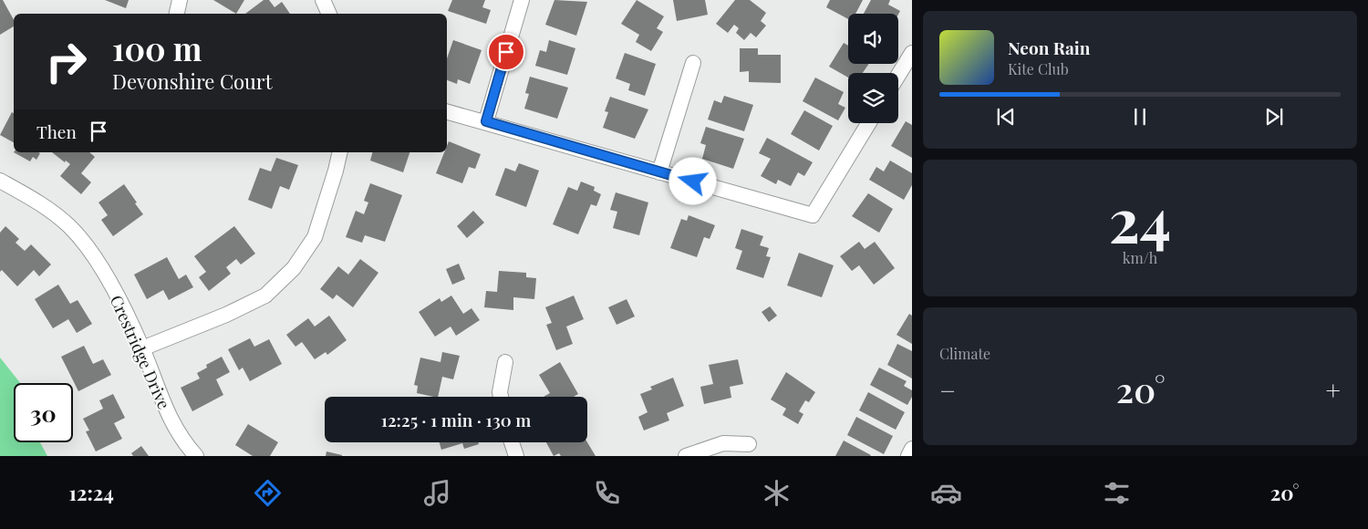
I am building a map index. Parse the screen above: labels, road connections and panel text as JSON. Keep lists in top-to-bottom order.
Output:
{
  "streets": {
    "street": ["Crestridge Drive"]
  },
  "page": {
    "turn": ["100 m", "Devonshire Court"],
    "song": ["Neon Rain", "Kite Club"],
    "then": "Then",
    "tile": [
      ["24", "km/h"],
      "Climate"
    ],
    "heat": ["−", "20°", "+"],
    "limit": "30",
    "trip": "12:25 · 1 min · 130 m",
    "tabs": ["12:24", "20°"]
  }
}
